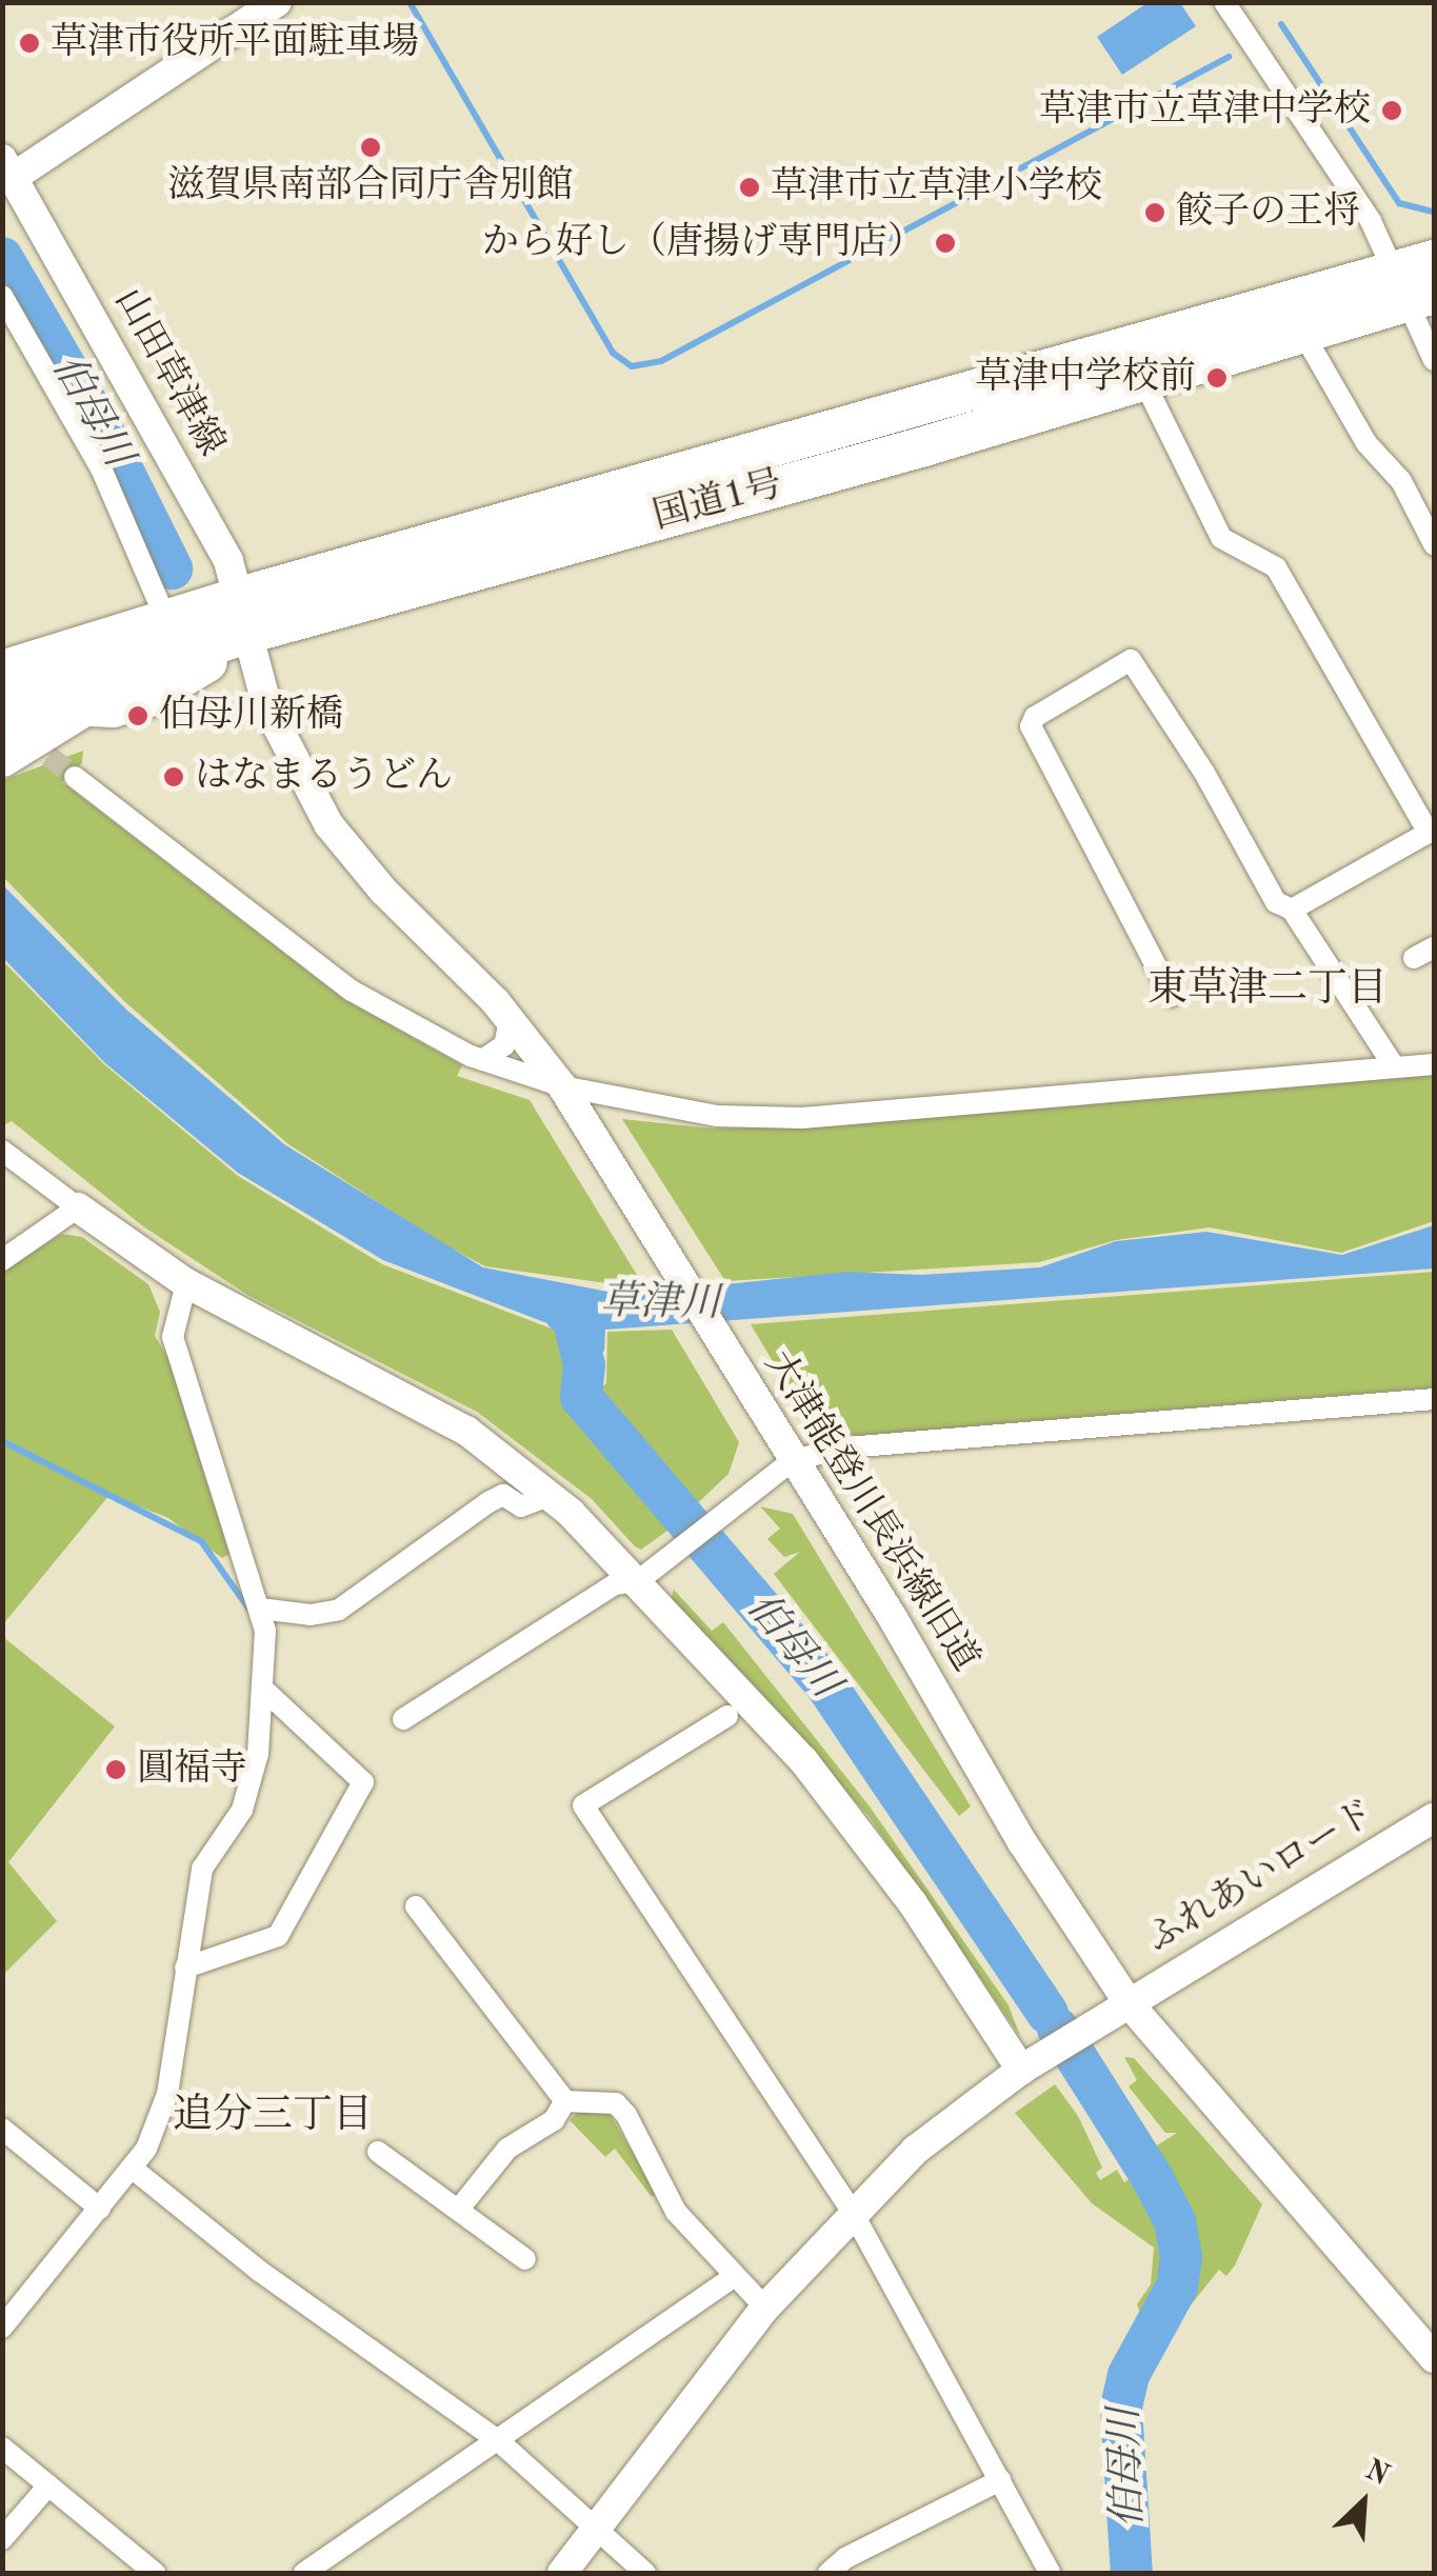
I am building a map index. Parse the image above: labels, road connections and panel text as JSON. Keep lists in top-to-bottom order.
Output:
{
  "streets": {
    "highway": ["国道1号"],
    "street": ["山田草津線", "大津能登川長浜線旧道", "ふれあいロード"]
  },
  "crossings": [
    ["山田草津線", "国道1号"],
    ["山田草津線", "大津能登川長浜線旧道"],
    ["国道1号", "大津能登川長浜線旧道"],
    ["大津能登川長浜線旧道", "ふれあいロード"]
  ],
  "districts": ["東草津二丁目", "追分三丁目"],
  "water": ["伯母川", "草津川"],
  "places": [
    "草津市役所平面駐車場",
    "草津市立草津中学校",
    "滋賀県南部合同庁舎別館",
    "草津市立草津小学校",
    "餃子の王将",
    "から好し（唐揚げ専門店）",
    "草津中学校前",
    "伯母川新橋",
    "はなまるうどん",
    "圓福寺"
  ],
  "north": "top right"
}
